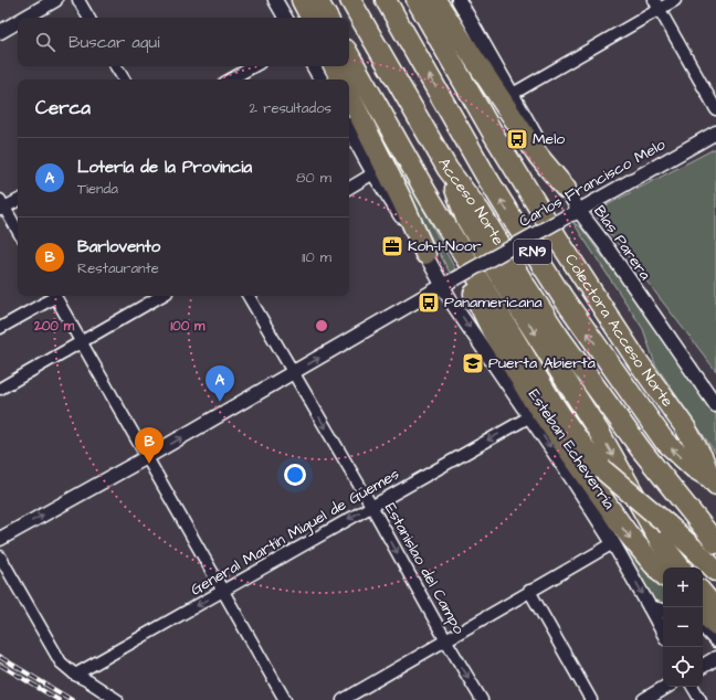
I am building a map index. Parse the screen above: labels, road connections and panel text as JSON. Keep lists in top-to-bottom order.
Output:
{
  "streets": {
    "highway": ["Acceso Norte", "RN9", "Colectora Acceso Norte"],
    "street": [
      "Carlos Francisco Melo",
      "Blas Parera",
      "Esteban Echeverría",
      "General Martín Miguel de Güemes",
      "Estanislao del Campo"
    ]
  },
  "crossings": [
    ["Carlos Francisco Melo", "Blas Parera"],
    ["Carlos Francisco Melo", "Esteban Echeverría"],
    ["Carlos Francisco Melo", "Estanislao del Campo"],
    ["Acceso Norte", "Colectora Acceso Norte"],
    ["Esteban Echeverría", "General Martín Miguel de Güemes"],
    ["General Martín Miguel de Güemes", "Estanislao del Campo"]
  ],
  "one_way": [
    "Carlos Francisco Melo",
    "Esteban Echeverría",
    "General Martín Miguel de Güemes",
    "Estanislao del Campo"
  ],
  "places": {
    "bus stop": ["Melo", "Panamericana"],
    "office": ["Koh-I-Noor"],
    "school or university": ["Puerta Abierta"]
  },
  "page": {
    "search": "Buscar aquí",
    "heading": ["Cerca", "2 resultados"],
    "list": [
      {
        "mark": "A",
        "name": "Lotería de la Provincia",
        "note": "Tienda",
        "value": "80 m"
      },
      {
        "mark": "B",
        "name": "Barlovento",
        "note": "Restaurante",
        "value": "110 m"
      }
    ],
    "pins": ["A", "B"],
    "map_buttons": ["+", "−"]
  },
  "rings": ["100 m", "200 m"]
}
